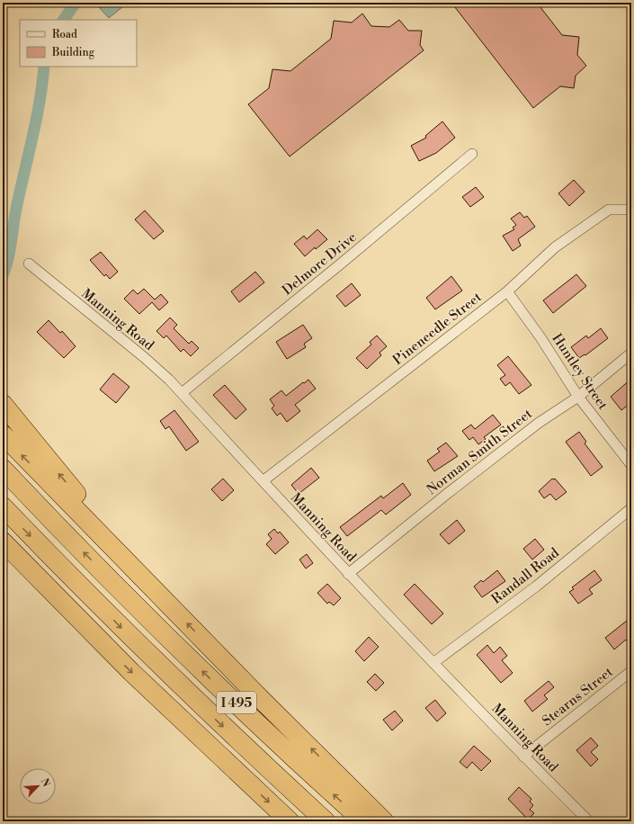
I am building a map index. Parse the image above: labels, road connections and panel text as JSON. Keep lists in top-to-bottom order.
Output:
{
  "streets": {
    "highway": ["I 495"],
    "street": [
      "Delmore Drive",
      "Manning Road",
      "Pineneedle Street",
      "Huntley Street",
      "Norman Smith Street",
      "Randall Road",
      "Stearns Street"
    ]
  },
  "crossings": [
    ["Delmore Drive", "Manning Road"],
    ["Manning Road", "Pineneedle Street"],
    ["Manning Road", "Norman Smith Street"],
    ["Manning Road", "Randall Road"],
    ["Manning Road", "Stearns Street"],
    ["Pineneedle Street", "Huntley Street"],
    ["Huntley Street", "Norman Smith Street"]
  ],
  "legend": ["Road", "Building"],
  "north": "top right"
}
